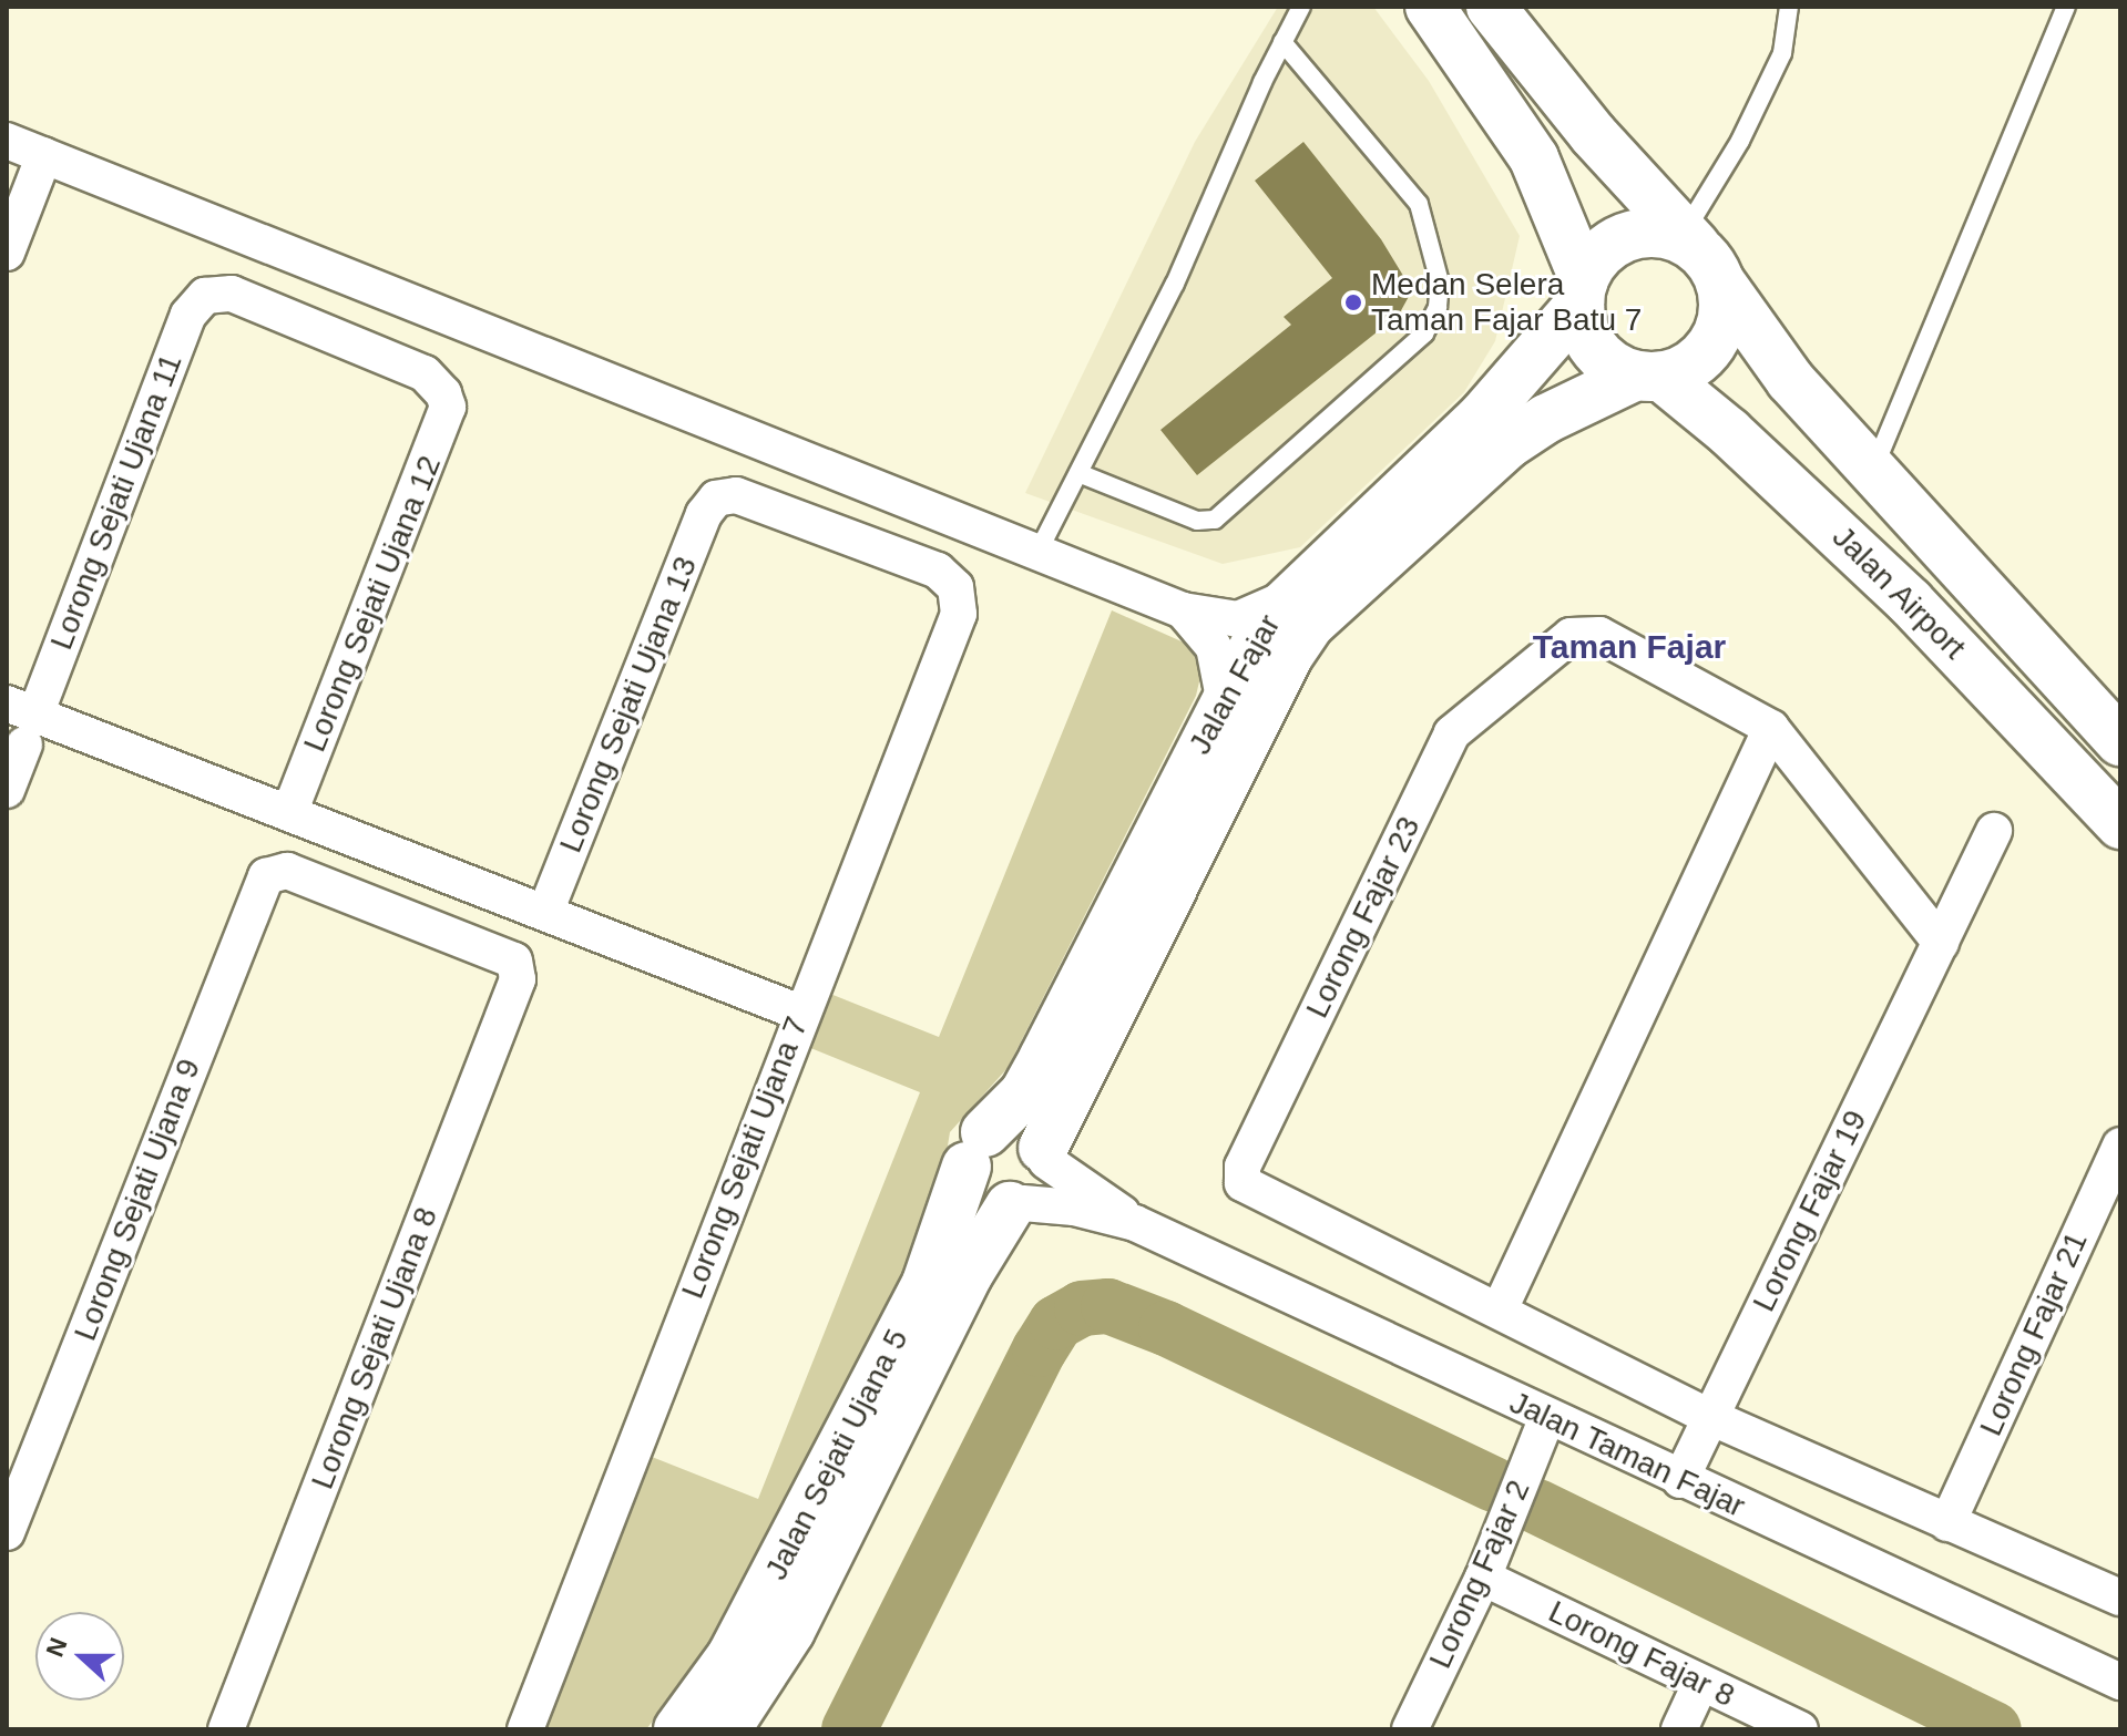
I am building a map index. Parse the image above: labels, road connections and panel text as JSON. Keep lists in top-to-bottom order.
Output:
{
  "streets": {
    "street": [
      "Lorong Sejati Ujana 11",
      "Jalan Airport",
      "Lorong Sejati Ujana 12",
      "Jalan Fajar",
      "Lorong Sejati Ujana 13",
      "Lorong Fajar 23",
      "Lorong Sejati Ujana 7",
      "Lorong Sejati Ujana 9",
      "Lorong Fajar 19",
      "Lorong Fajar 21",
      "Lorong Sejati Ujana 8",
      "Jalan Sejati Ujana 5",
      "Jalan Taman Fajar",
      "Lorong Fajar 2",
      "Lorong Fajar 8"
    ]
  },
  "crossings": [
    ["Lorong Sejati Ujana 11", "Lorong Sejati Ujana 12"],
    ["Jalan Airport", "Jalan Fajar"],
    ["Jalan Fajar", "Jalan Sejati Ujana 5"],
    ["Lorong Sejati Ujana 13", "Lorong Sejati Ujana 7"],
    ["Lorong Fajar 23", "Lorong Fajar 19"],
    ["Lorong Fajar 23", "Lorong Fajar 21"],
    ["Lorong Sejati Ujana 9", "Lorong Sejati Ujana 8"],
    ["Lorong Fajar 19", "Jalan Taman Fajar"],
    ["Jalan Taman Fajar", "Lorong Fajar 2"],
    ["Lorong Fajar 2", "Lorong Fajar 8"]
  ],
  "districts": ["Taman Fajar"],
  "places": ["Medan Selera Taman Fajar Batu 7"],
  "north": "left"
}
